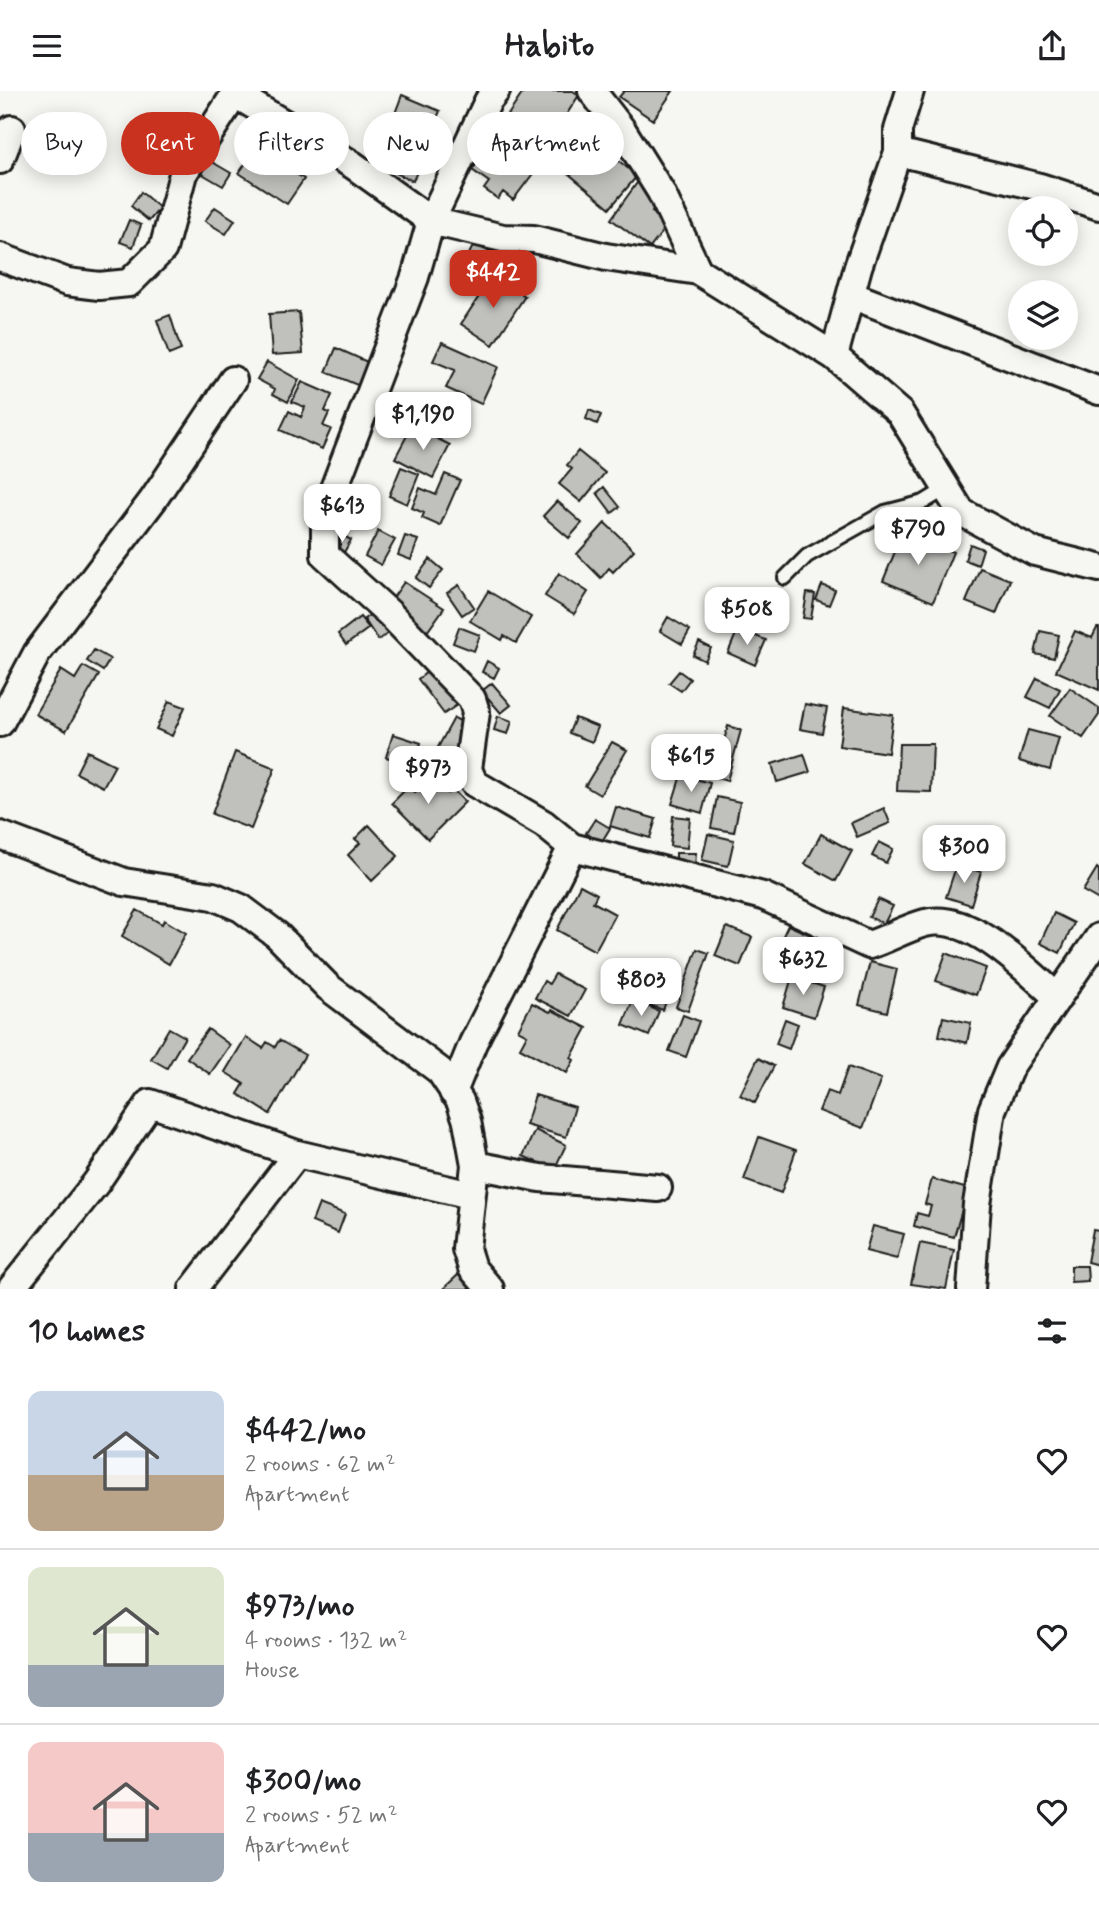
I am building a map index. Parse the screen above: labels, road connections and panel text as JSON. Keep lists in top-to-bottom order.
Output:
{
  "page": {
    "header": "Habito",
    "chip": [
      "Buy",
      "Rent",
      "Filters",
      "New",
      "Apartment"
    ],
    "price": [
      "$442",
      "$1,190",
      "$613",
      "$790",
      "$508",
      "$615",
      "$973",
      "$300",
      "$632",
      "$803"
    ],
    "heading": "10 homes",
    "list": [
      {
        "name": "$442/mo",
        "note": "2 rooms · 62 m² · Apartment"
      },
      {
        "name": "$973/mo",
        "note": "4 rooms · 132 m² · House"
      },
      {
        "name": "$300/mo",
        "note": "2 rooms · 52 m² · Apartment"
      }
    ]
  }
}
